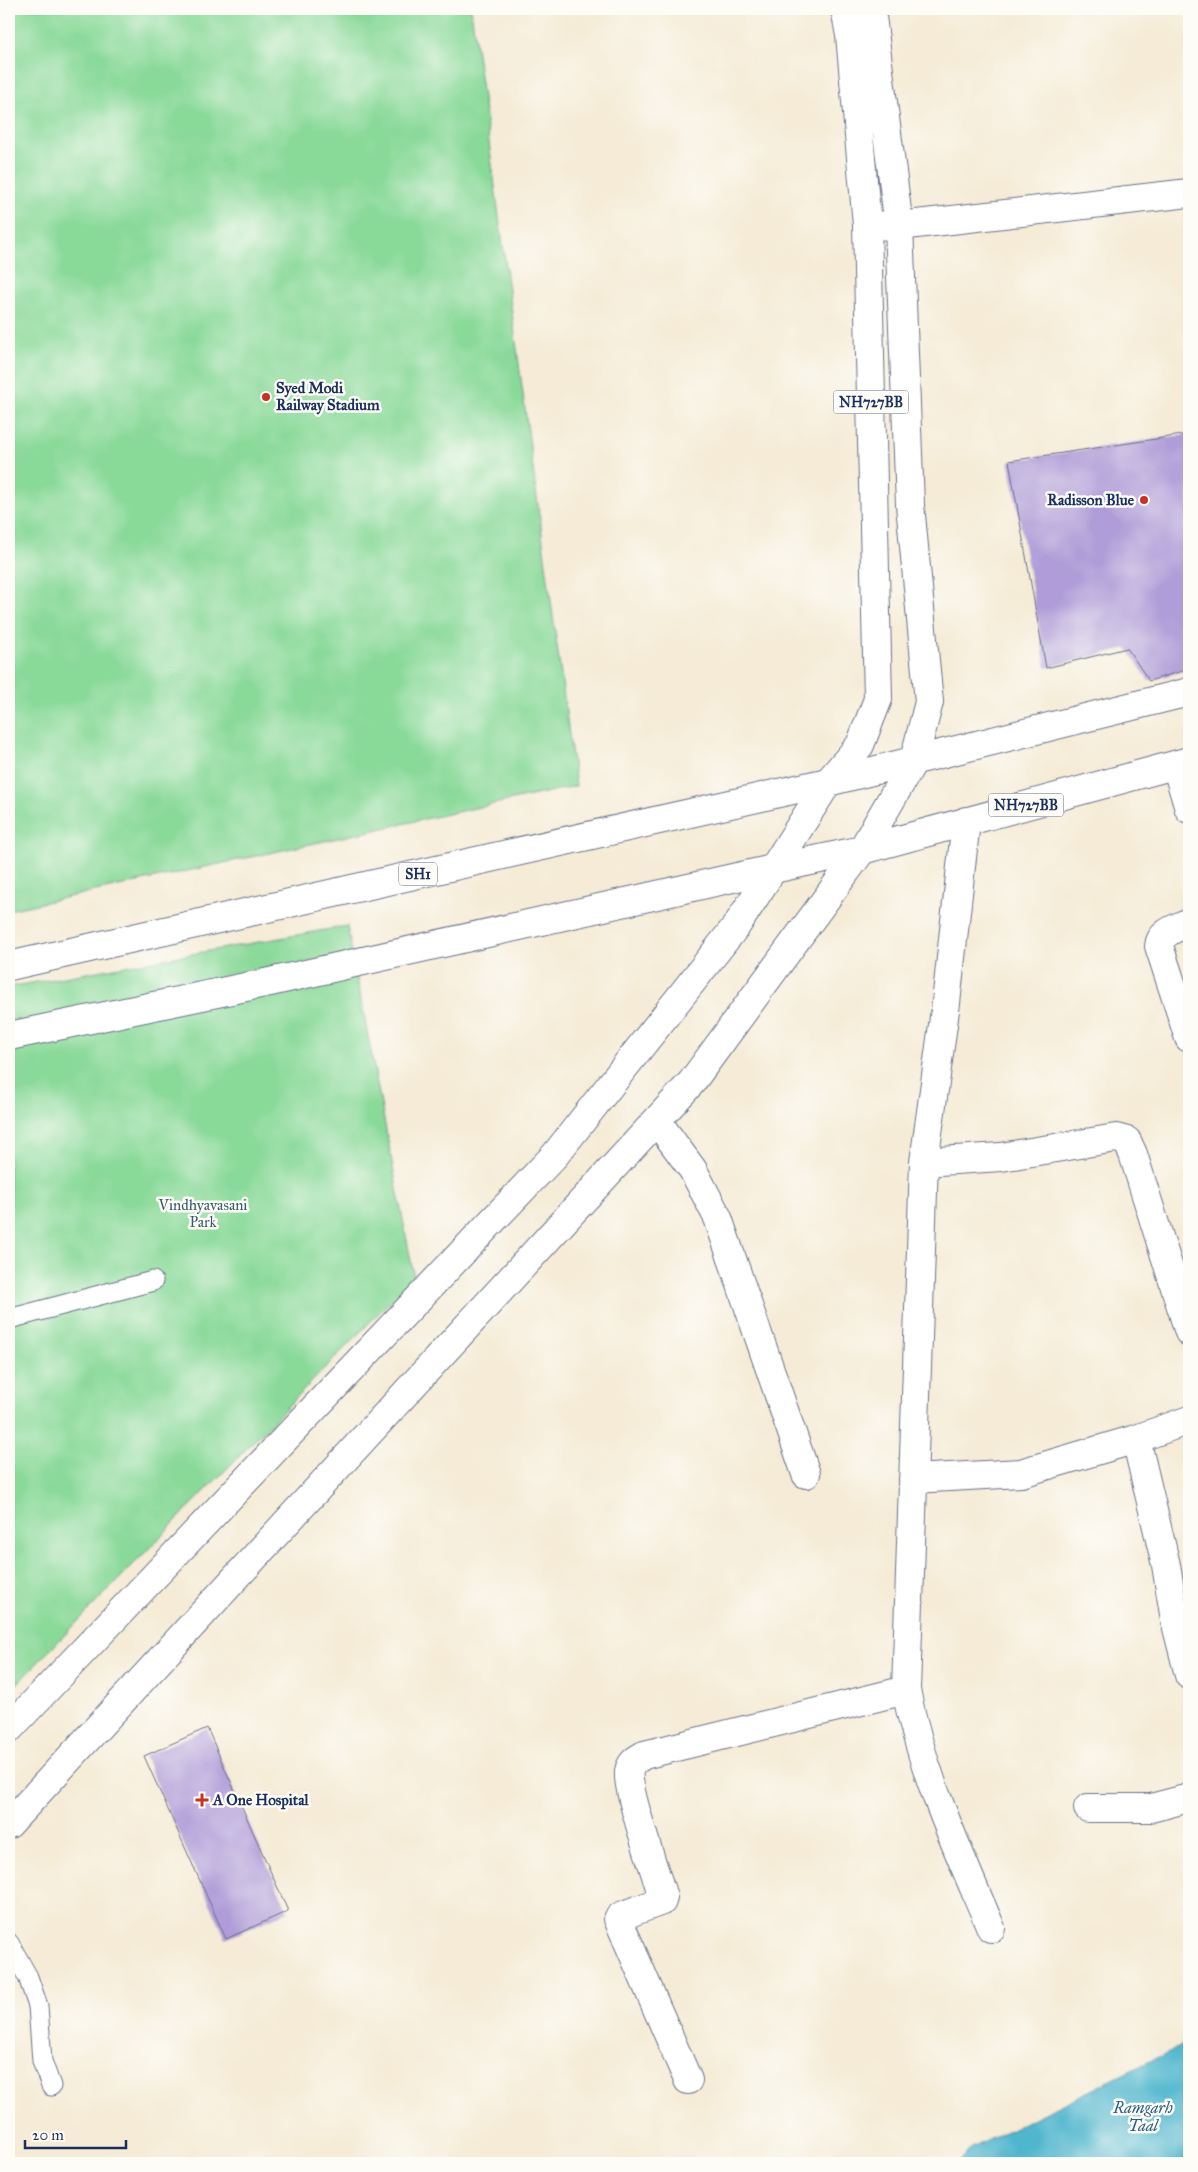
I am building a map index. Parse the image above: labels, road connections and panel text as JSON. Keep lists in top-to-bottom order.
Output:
{
  "streets": {
    "main road": ["NH727BB", "SH1"]
  },
  "crossings": [
    ["NH727BB", "SH1"]
  ],
  "water": ["Ramgarh Taal"],
  "parks": ["Vindhyavasani Park"],
  "places": {
    "other": ["Syed Modi Railway Stadium", "Radisson Blue"],
    "health": ["A One Hospital"]
  },
  "scale_bar": "20 m"
}
